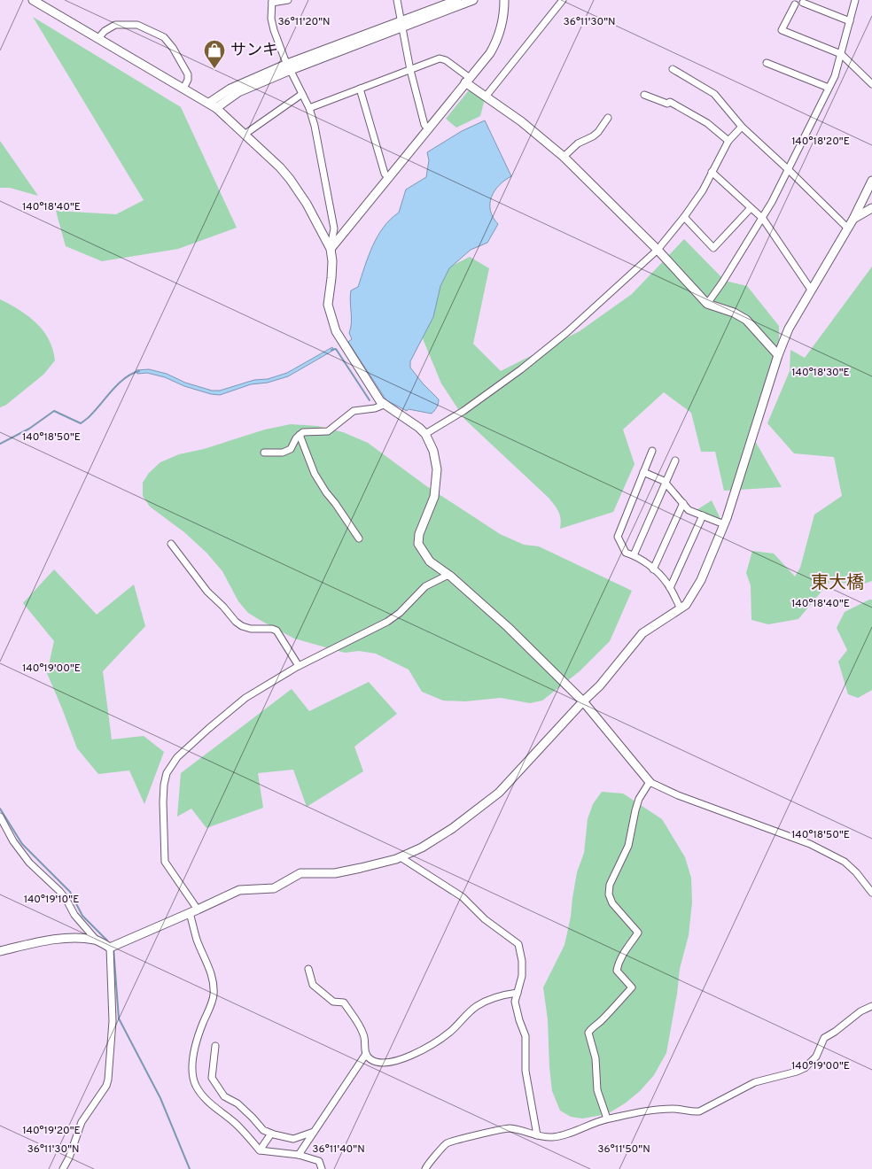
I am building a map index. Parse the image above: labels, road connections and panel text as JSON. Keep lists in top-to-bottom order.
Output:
{
  "districts": ["東大橋"],
  "places": {
    "shop": ["サンキ"]
  },
  "coordinates": [
    "36°11'20\"N",
    "36°11'30\"N",
    "140°18'20\"E",
    "140°18'40\"E",
    "140°18'30\"E",
    "140°18'50\"E",
    "140°19'00\"E",
    "140°19'10\"E",
    "140°19'20\"E",
    "36°11'40\"N",
    "36°11'50\"N"
  ]
}
